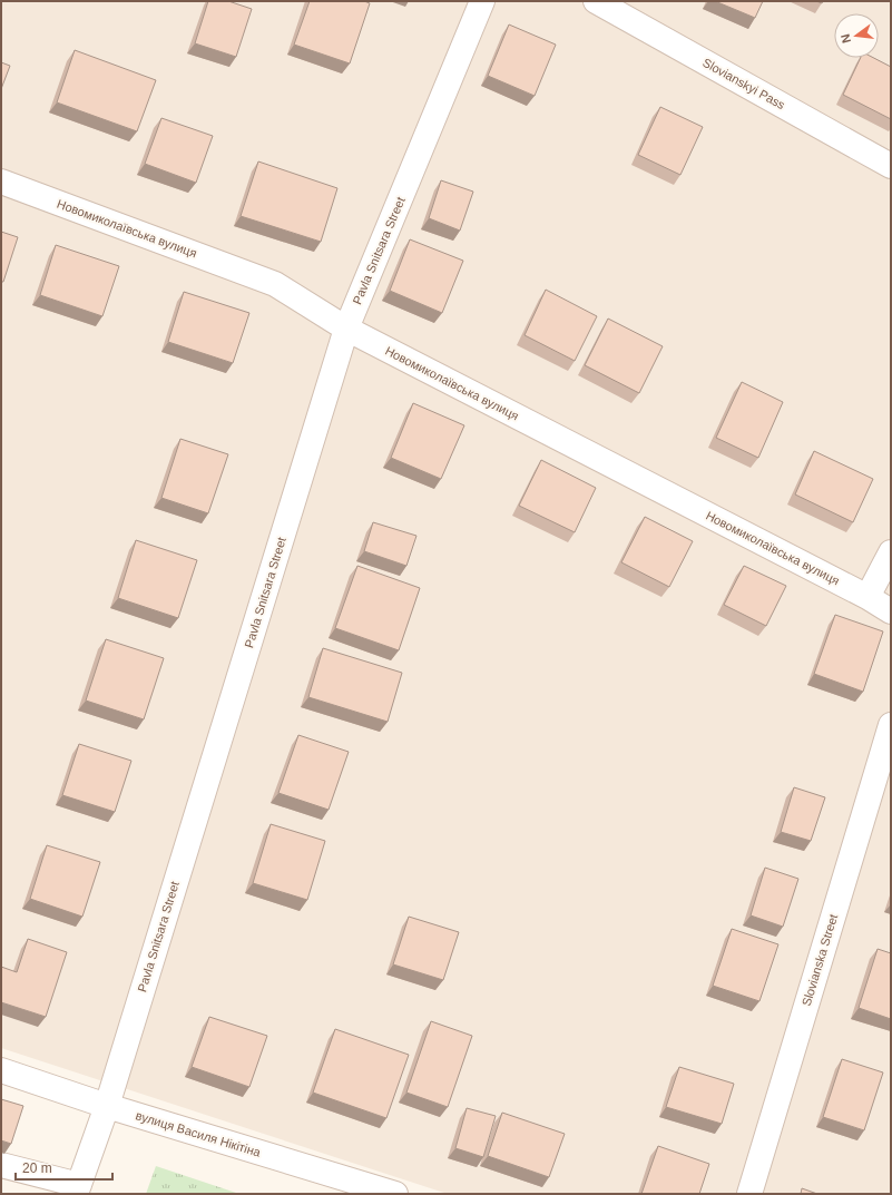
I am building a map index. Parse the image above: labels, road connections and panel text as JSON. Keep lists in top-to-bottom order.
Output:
{
  "streets": {
    "street": [
      "Slovianskyi Pass",
      "Новомиколаївська вулиця",
      "Pavla Snitsara Street",
      "Slovianska Street",
      "вулиця Василя Нікітіна"
    ]
  },
  "crossings": [
    ["Новомиколаївська вулиця", "Pavla Snitsara Street"],
    ["Pavla Snitsara Street", "вулиця Василя Нікітіна"]
  ],
  "scale_bar": "20 m",
  "north": "left"
}
